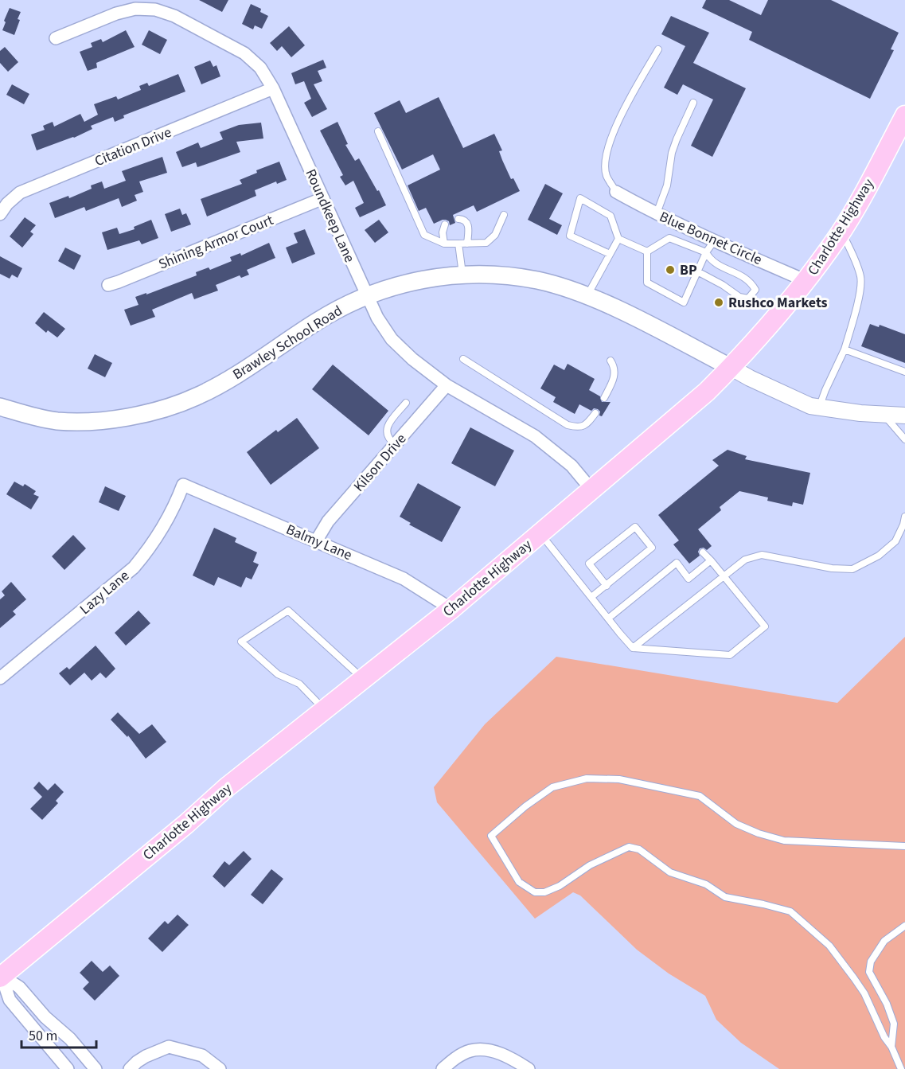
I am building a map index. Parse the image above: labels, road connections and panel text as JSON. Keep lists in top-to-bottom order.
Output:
{
  "streets": {
    "main road": ["Charlotte Highway", "Brawley School Road"],
    "street": [
      "Citation Drive",
      "Roundkeep Lane",
      "Blue Bonnet Circle",
      "Shining Armor Court",
      "Kilson Drive",
      "Balmy Lane",
      "Lazy Lane"
    ]
  },
  "crossings": [
    ["Citation Drive", "Roundkeep Lane"],
    ["Roundkeep Lane", "Charlotte Highway"],
    ["Roundkeep Lane", "Shining Armor Court"],
    ["Roundkeep Lane", "Brawley School Road"],
    ["Roundkeep Lane", "Kilson Drive"],
    ["Charlotte Highway", "Blue Bonnet Circle"],
    ["Charlotte Highway", "Brawley School Road"],
    ["Charlotte Highway", "Balmy Lane"],
    ["Kilson Drive", "Balmy Lane"],
    ["Balmy Lane", "Lazy Lane"]
  ],
  "places": ["BP", "Rushco Markets"],
  "scale_bar": "50 m"
}
